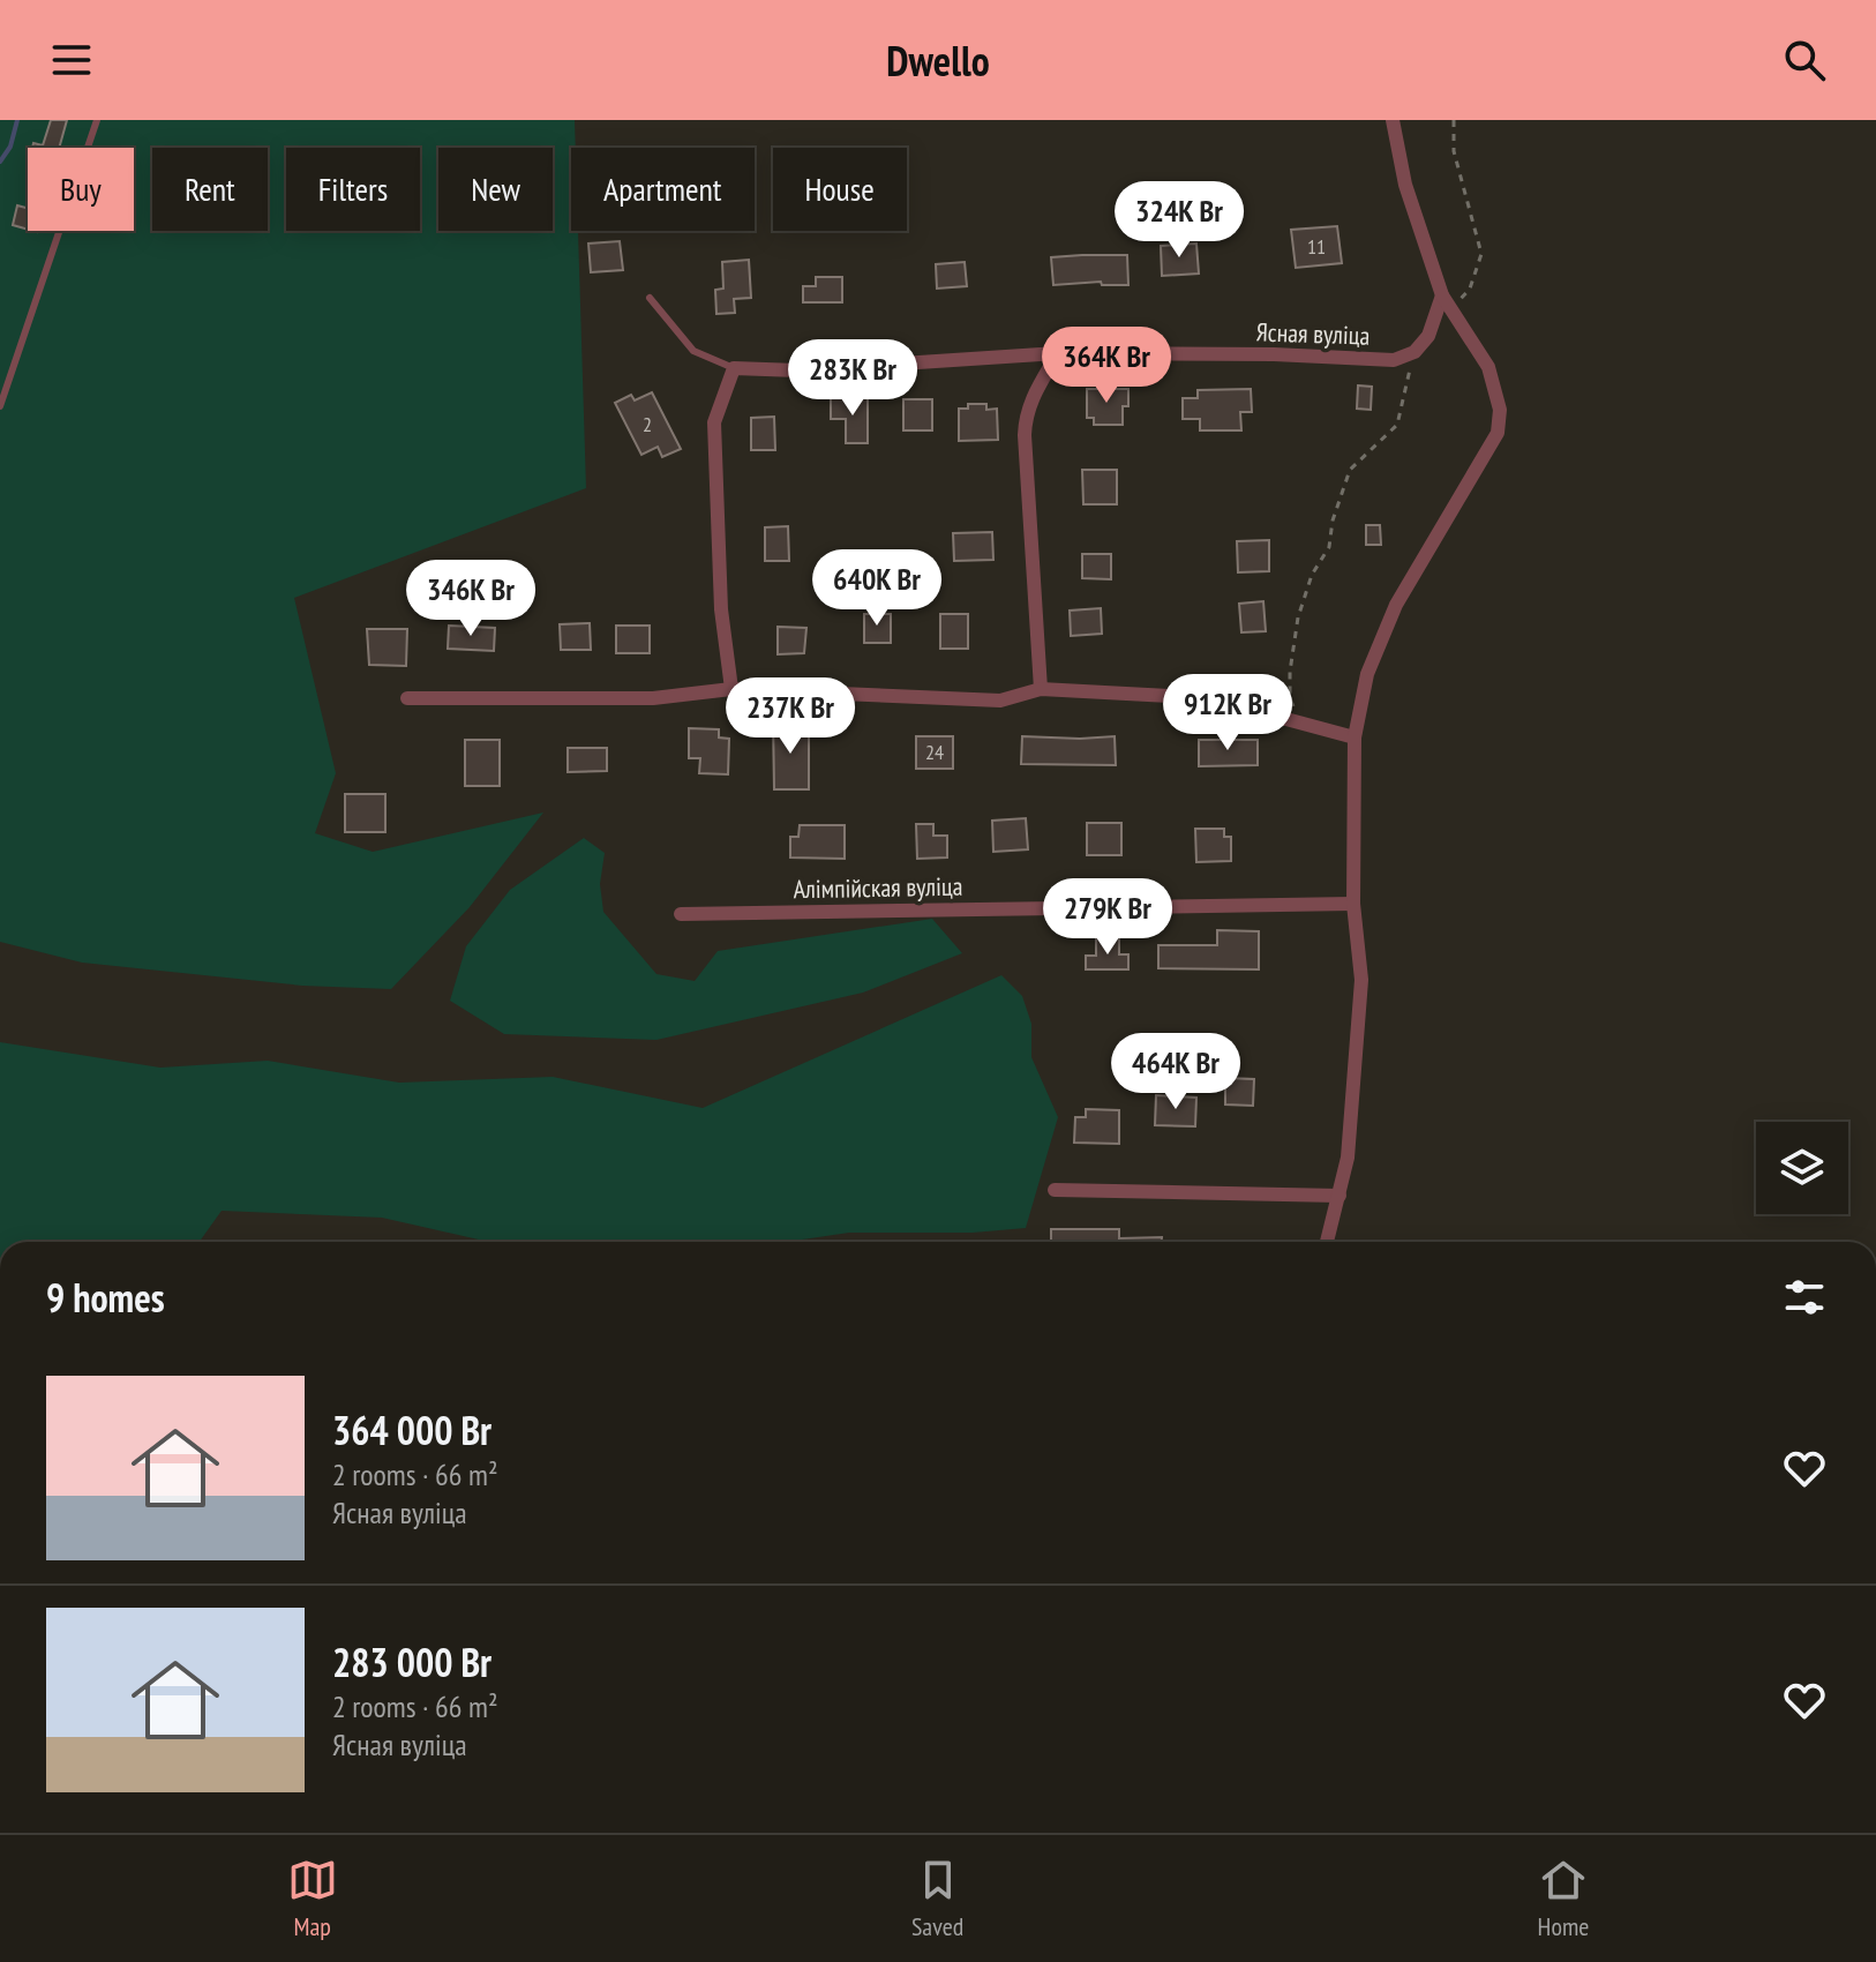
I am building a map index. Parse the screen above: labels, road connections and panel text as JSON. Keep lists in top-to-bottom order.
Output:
{
  "streets": {
    "street": ["Ясная вуліца", "Алімпійская вуліца"]
  },
  "house_numbers": ["11", "2", "24"],
  "page": {
    "header": "Dwello",
    "chip": [
      "Buy",
      "Rent",
      "Filters",
      "New",
      "Apartment",
      "House"
    ],
    "price": [
      "324K Br",
      "364K Br",
      "283K Br",
      "640K Br",
      "346K Br",
      "912K Br",
      "237K Br",
      "279K Br",
      "464K Br"
    ],
    "heading": "9 homes",
    "list": [
      {
        "name": "364 000 Br",
        "note": "2 rooms · 66 m² · Ясная вуліца"
      },
      {
        "name": "283 000 Br",
        "note": "2 rooms · 66 m² · Ясная вуліца"
      }
    ],
    "tabs": ["Map", "Saved", "Home"]
  }
}
